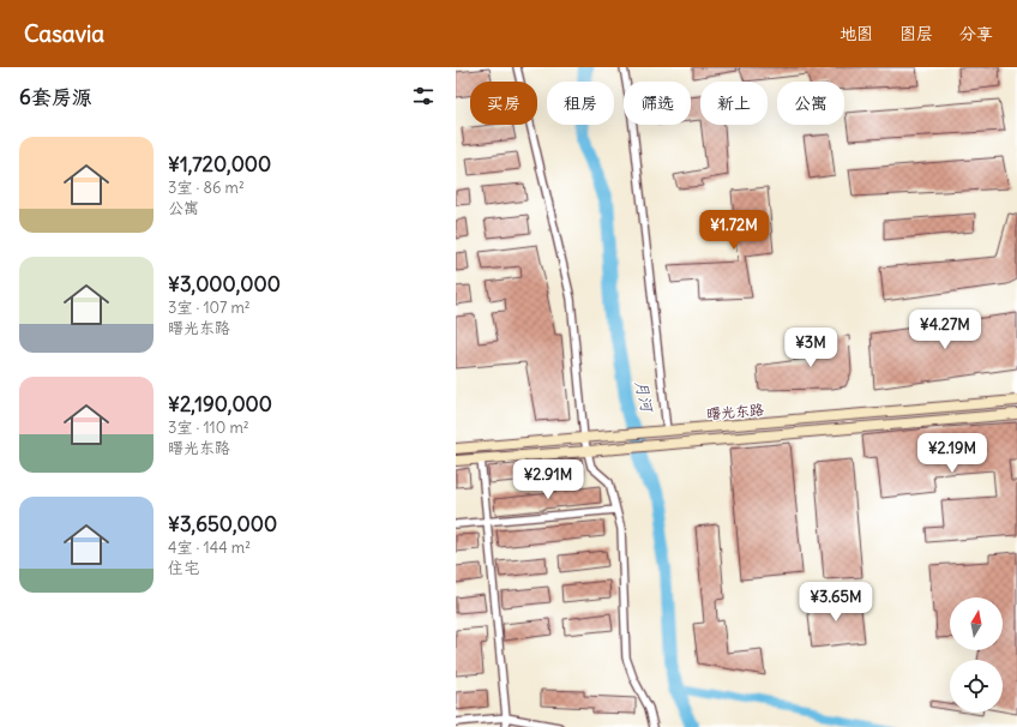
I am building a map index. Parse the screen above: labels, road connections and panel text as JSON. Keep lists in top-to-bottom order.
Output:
{
  "streets": {
    "main road": ["曙光东路"]
  },
  "water": ["月河"],
  "north": "top",
  "page": {
    "header": "Casavia",
    "nav": ["地图", "图层", "分享"],
    "heading": "6套房源",
    "chip": [
      "买房",
      "租房",
      "筛选",
      "新上",
      "公寓"
    ],
    "list": [
      {
        "name": "¥1,720,000",
        "note": "3室 · 86 m² · 公寓"
      },
      {
        "name": "¥3,000,000",
        "note": "3室 · 107 m² · 曙光东路"
      },
      {
        "name": "¥2,190,000",
        "note": "3室 · 110 m² · 曙光东路"
      },
      {
        "name": "¥3,650,000",
        "note": "4室 · 144 m² · 住宅"
      }
    ],
    "price": [
      "¥1.72M",
      "¥4.27M",
      "¥3M",
      "¥2.19M",
      "¥2.91M",
      "¥3.65M"
    ]
  }
}
